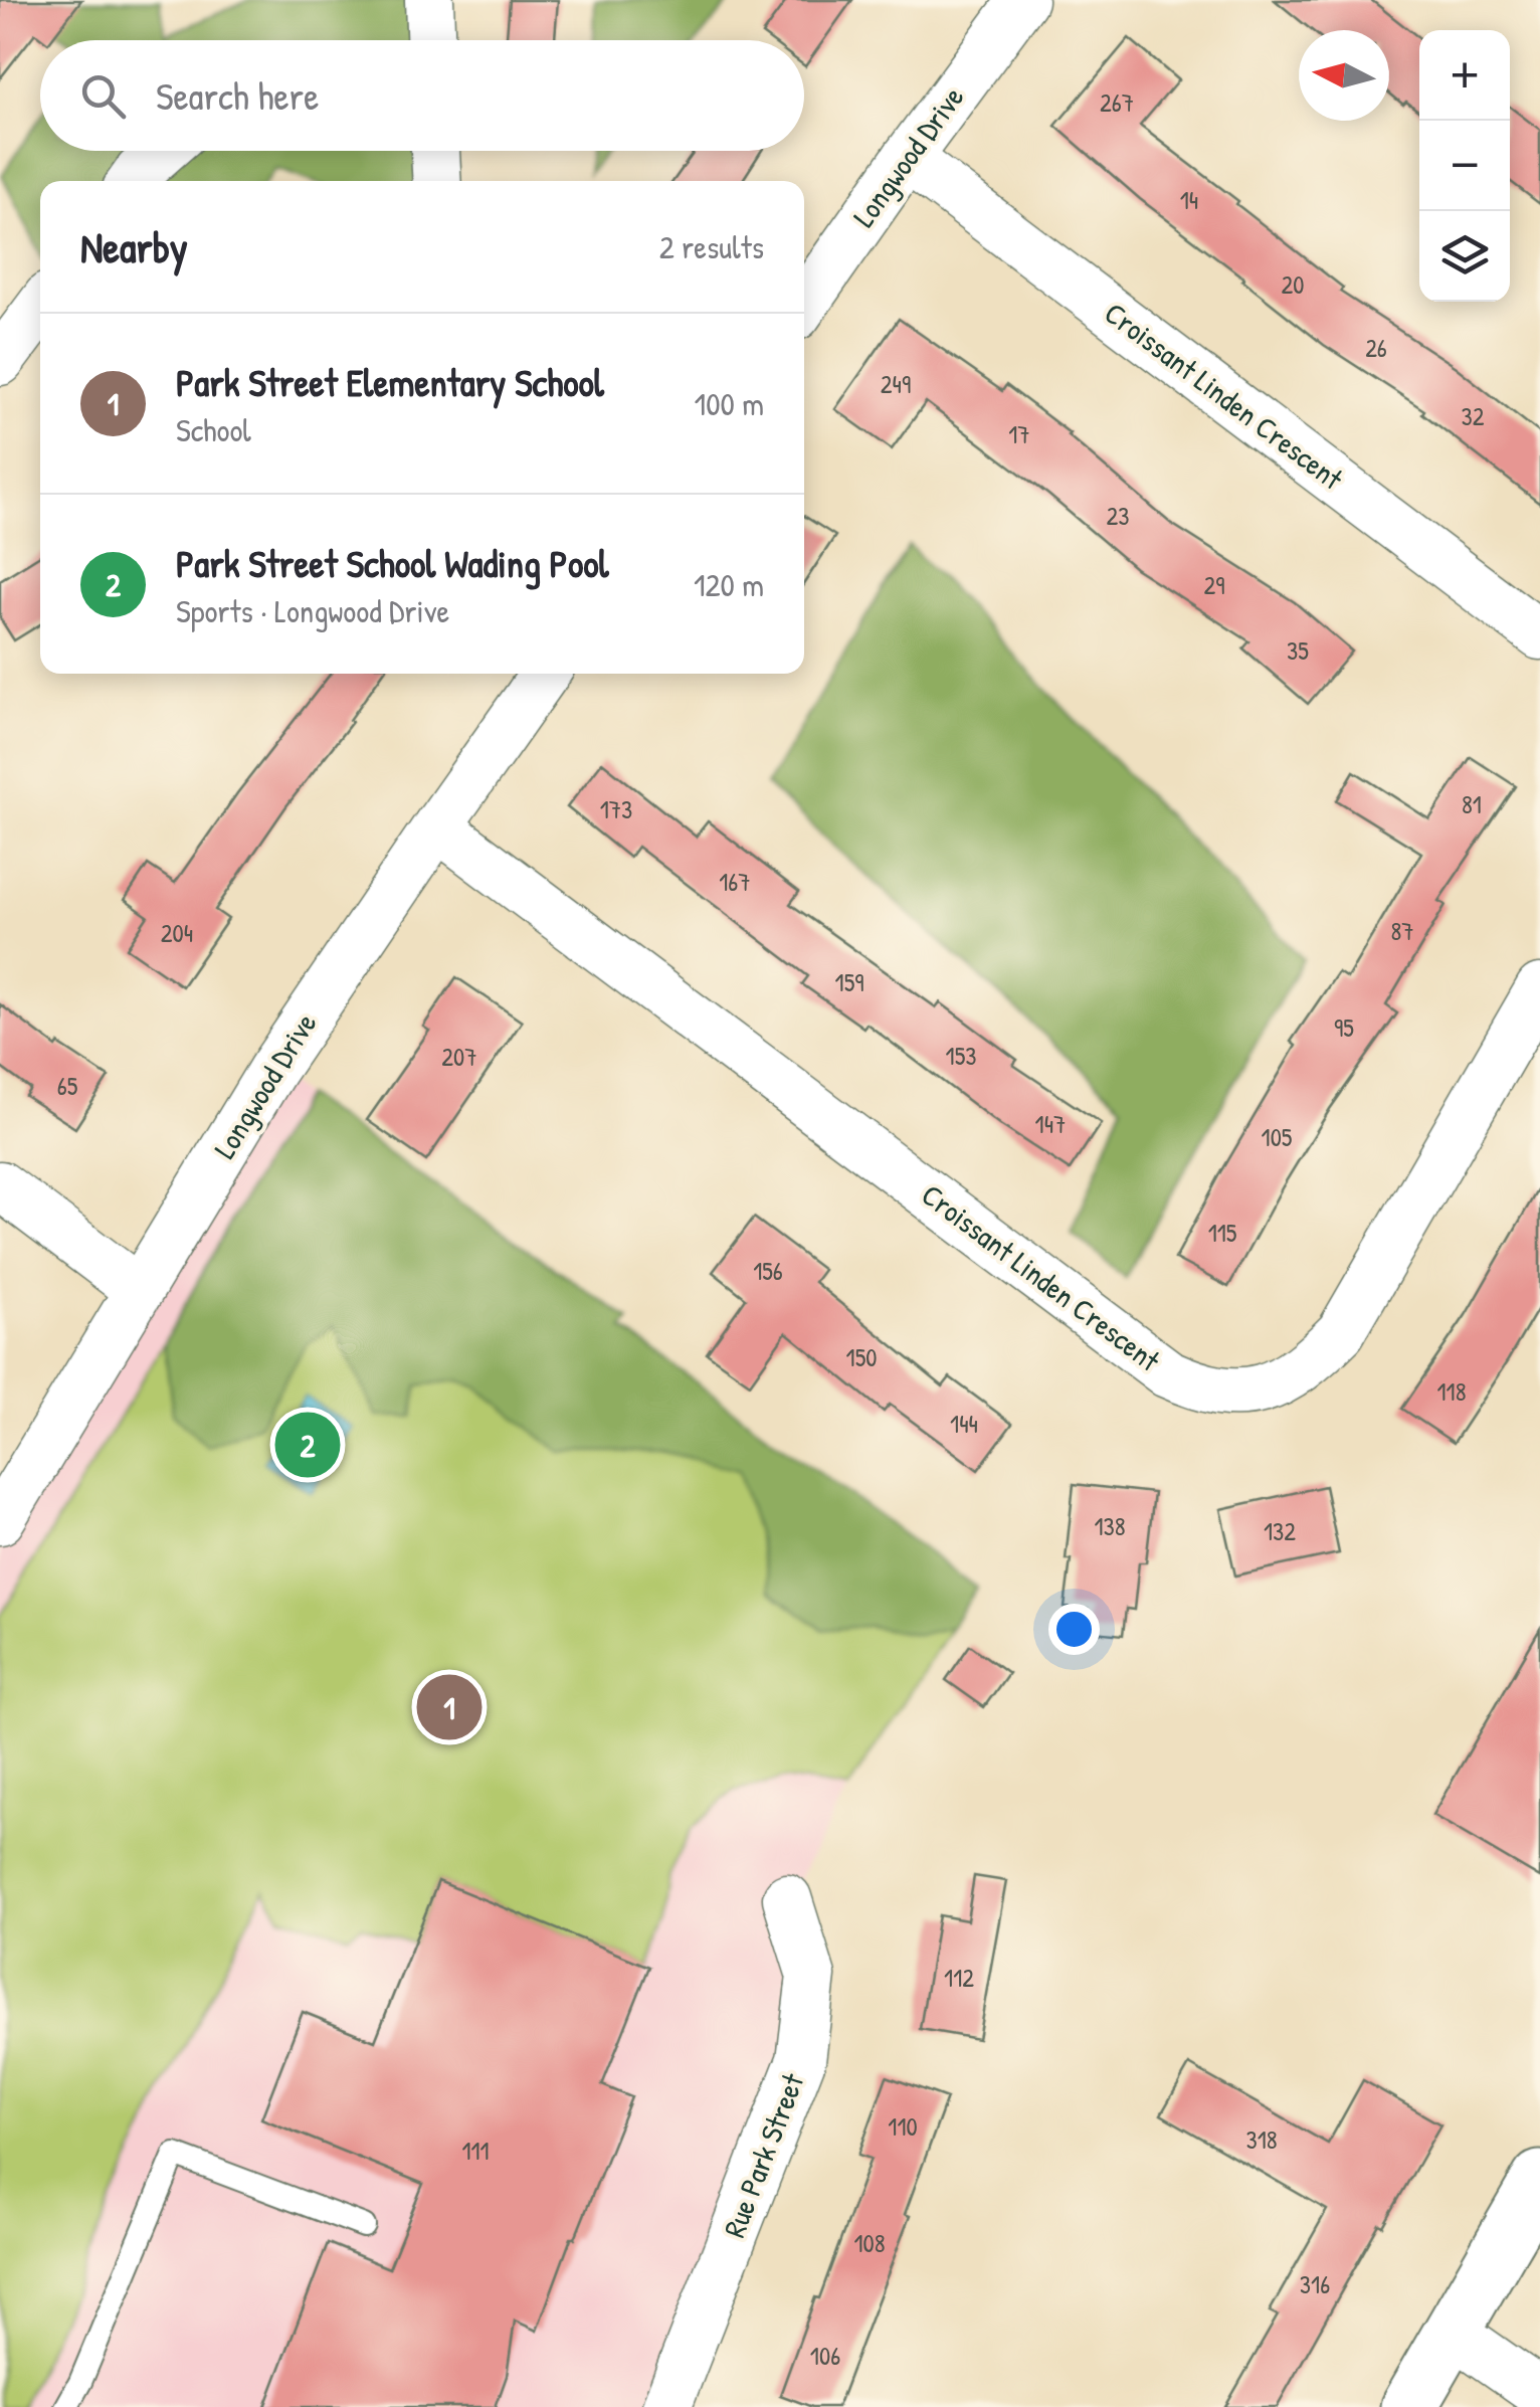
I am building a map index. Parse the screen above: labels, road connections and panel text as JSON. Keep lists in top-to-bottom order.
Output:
{
  "streets": {
    "street": ["Longwood Drive", "Croissant Linden Crescent", "Rue Park Street"]
  },
  "crossings": [
    ["Longwood Drive", "Croissant Linden Crescent"]
  ],
  "house_numbers": [
    "267",
    "14",
    "20",
    "26",
    "249",
    "32",
    "17",
    "23",
    "29",
    "35",
    "81",
    "173",
    "167",
    "87",
    "204",
    "159",
    "95",
    "153",
    "207",
    "65",
    "147",
    "105",
    "115",
    "156",
    "150",
    "118",
    "144",
    "138",
    "132",
    "112",
    "110",
    "318",
    "111",
    "108",
    "316",
    "106"
  ],
  "north": "left",
  "page": {
    "map_buttons": ["+", "−"],
    "search": "Search here",
    "heading": ["Nearby", "2 results"],
    "list": [
      {
        "mark": "1",
        "name": "Park Street Elementary School",
        "note": "School",
        "value": "100 m"
      },
      {
        "mark": "2",
        "name": "Park Street School Wading Pool",
        "note": "Sports · Longwood Drive",
        "value": "120 m"
      }
    ],
    "pins": ["2", "1"]
  }
}
